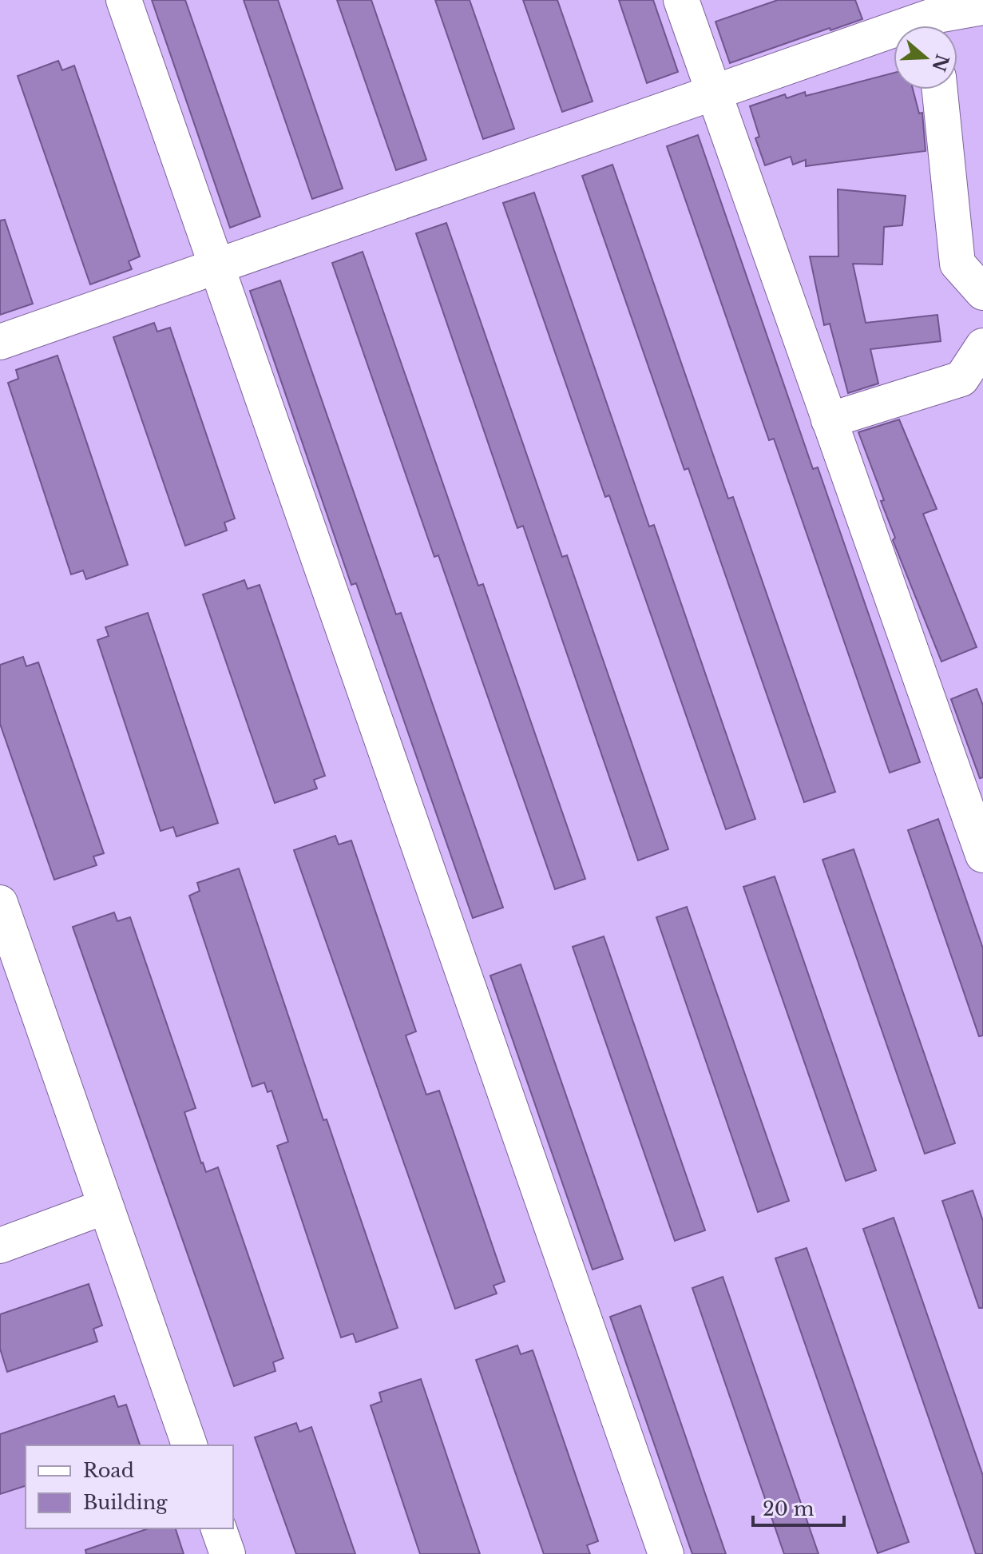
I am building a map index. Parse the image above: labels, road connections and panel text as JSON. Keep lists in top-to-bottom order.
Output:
{
  "legend": ["Road", "Building"],
  "scale_bar": "20 m",
  "north": "right"
}
